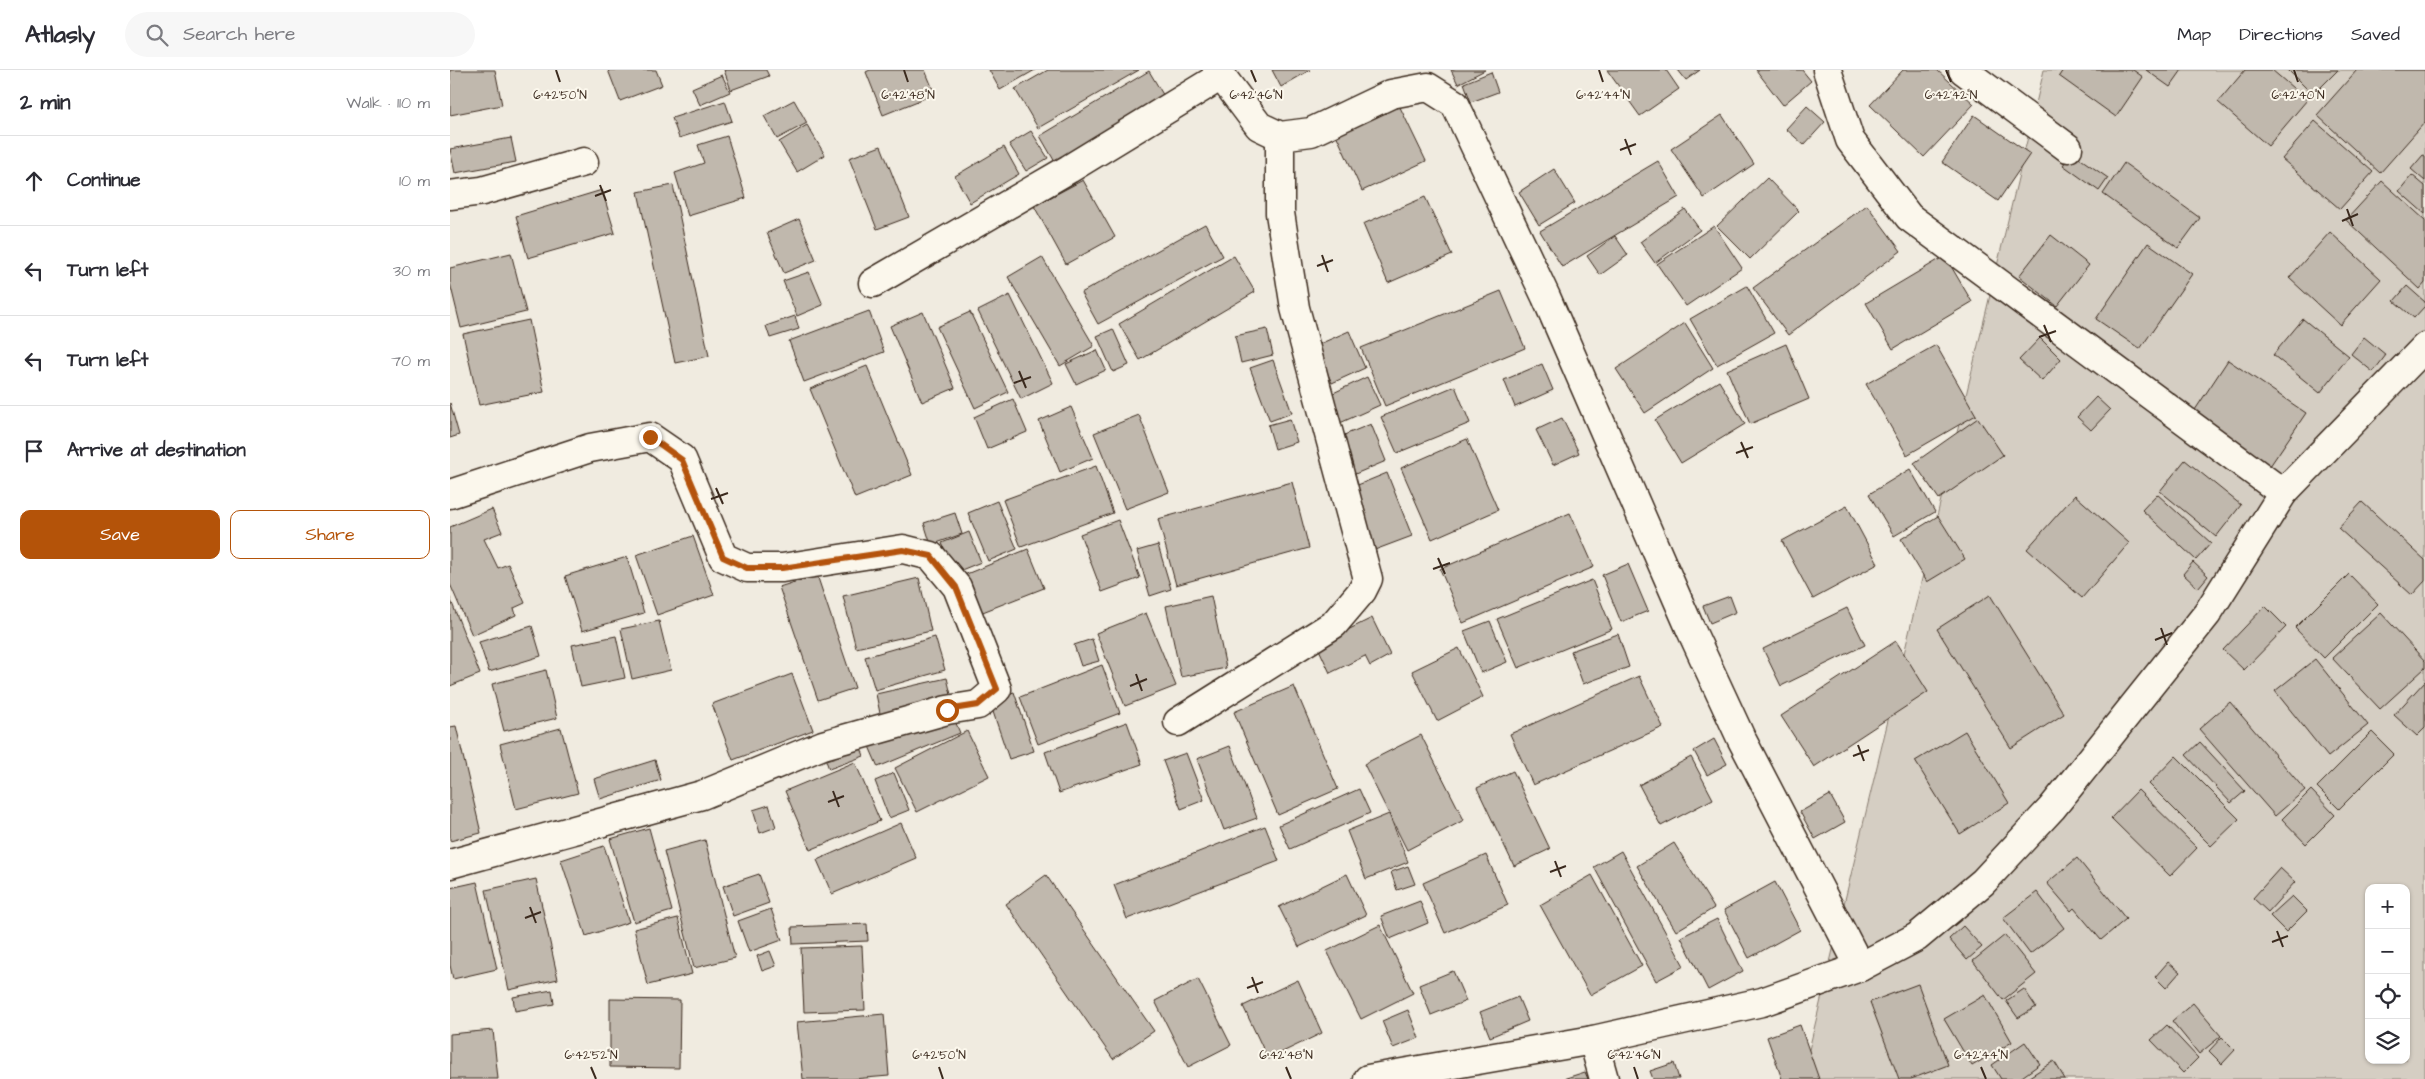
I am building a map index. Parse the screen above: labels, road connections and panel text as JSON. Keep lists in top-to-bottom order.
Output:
{
  "page": {
    "header": "Atlasly",
    "search": "Search here",
    "nav": ["Map", "Directions", "Saved"],
    "heading": ["2 min", "Walk · 110 m"],
    "list": [
      ["Continue", "10 m"],
      ["Turn left", "30 m"],
      ["Turn left", "70 m"],
      "Arrive at destination"
    ],
    "buttons": ["Save", "Share"],
    "map_buttons": ["+", "−"]
  },
  "coordinates": [
    "6°42'40\"N",
    "6°42'50\"N",
    "6°42'48\"N",
    "6°42'46\"N",
    "6°42'44\"N",
    "6°42'42\"N",
    "6°42'52\"N"
  ]
}
